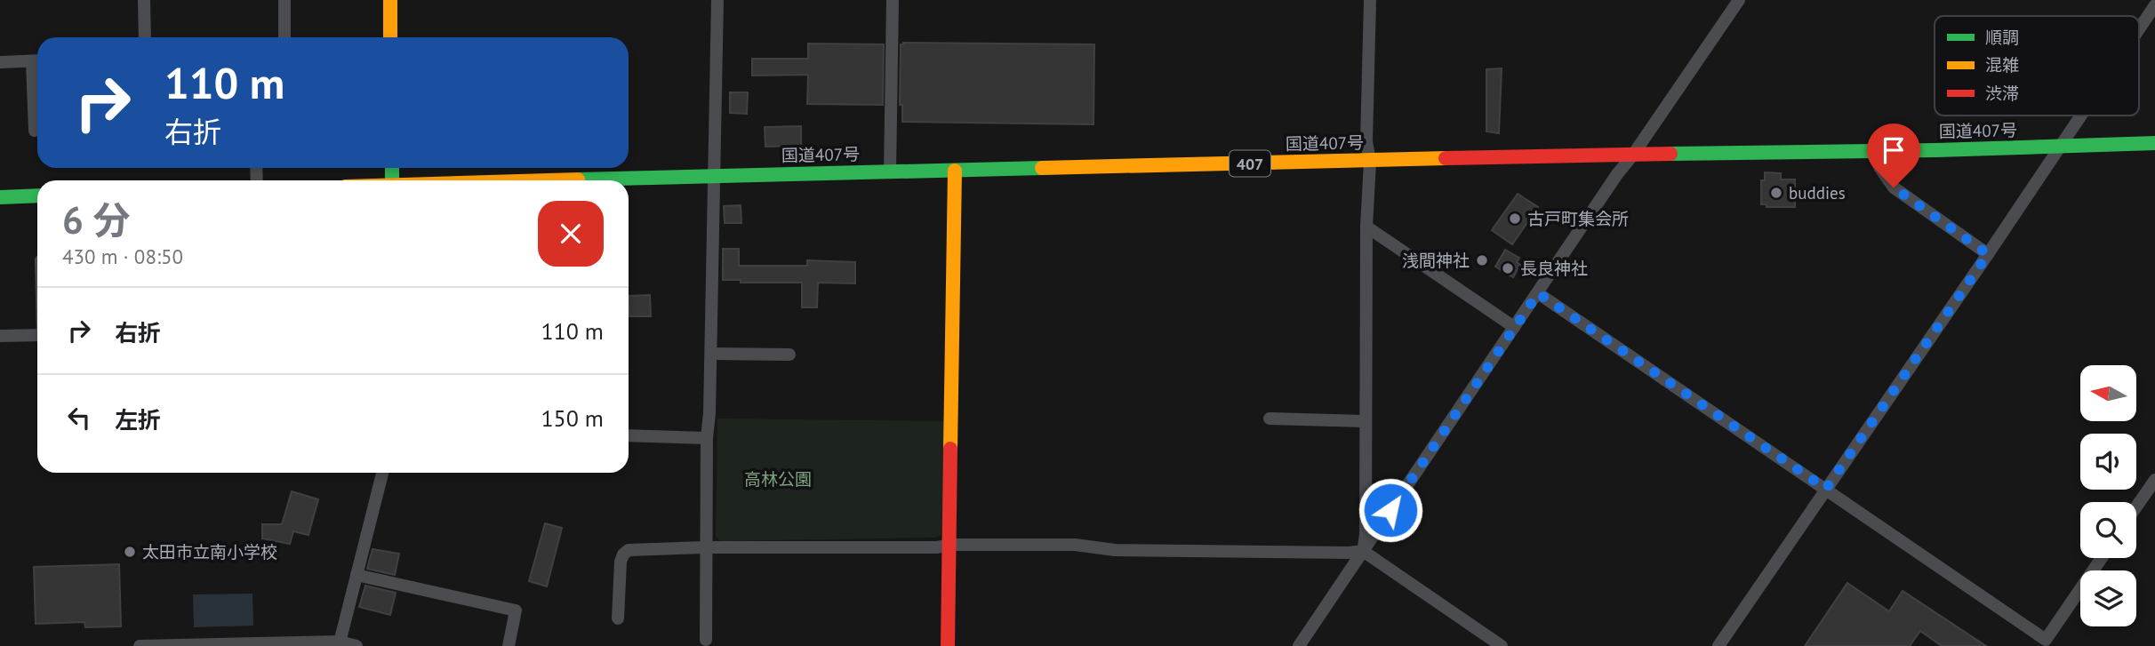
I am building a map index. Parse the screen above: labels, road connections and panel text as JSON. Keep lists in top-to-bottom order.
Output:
{
  "streets": {
    "main road": ["国道407号", "407"]
  },
  "parks": ["高林公園"],
  "places": [
    "buddies",
    "古戸町集会所",
    "浅間神社",
    "長良神社",
    "太田市立南小学校"
  ],
  "legend": ["順調", "混雑", "渋滞"],
  "north": "left",
  "page": {
    "turn": ["110 m", "右折"],
    "heading": ["6 分", "430 m · 08:50"],
    "list": [
      {
        "name": "右折",
        "value": "110 m"
      },
      {
        "name": "左折",
        "value": "150 m"
      }
    ]
  }
}
